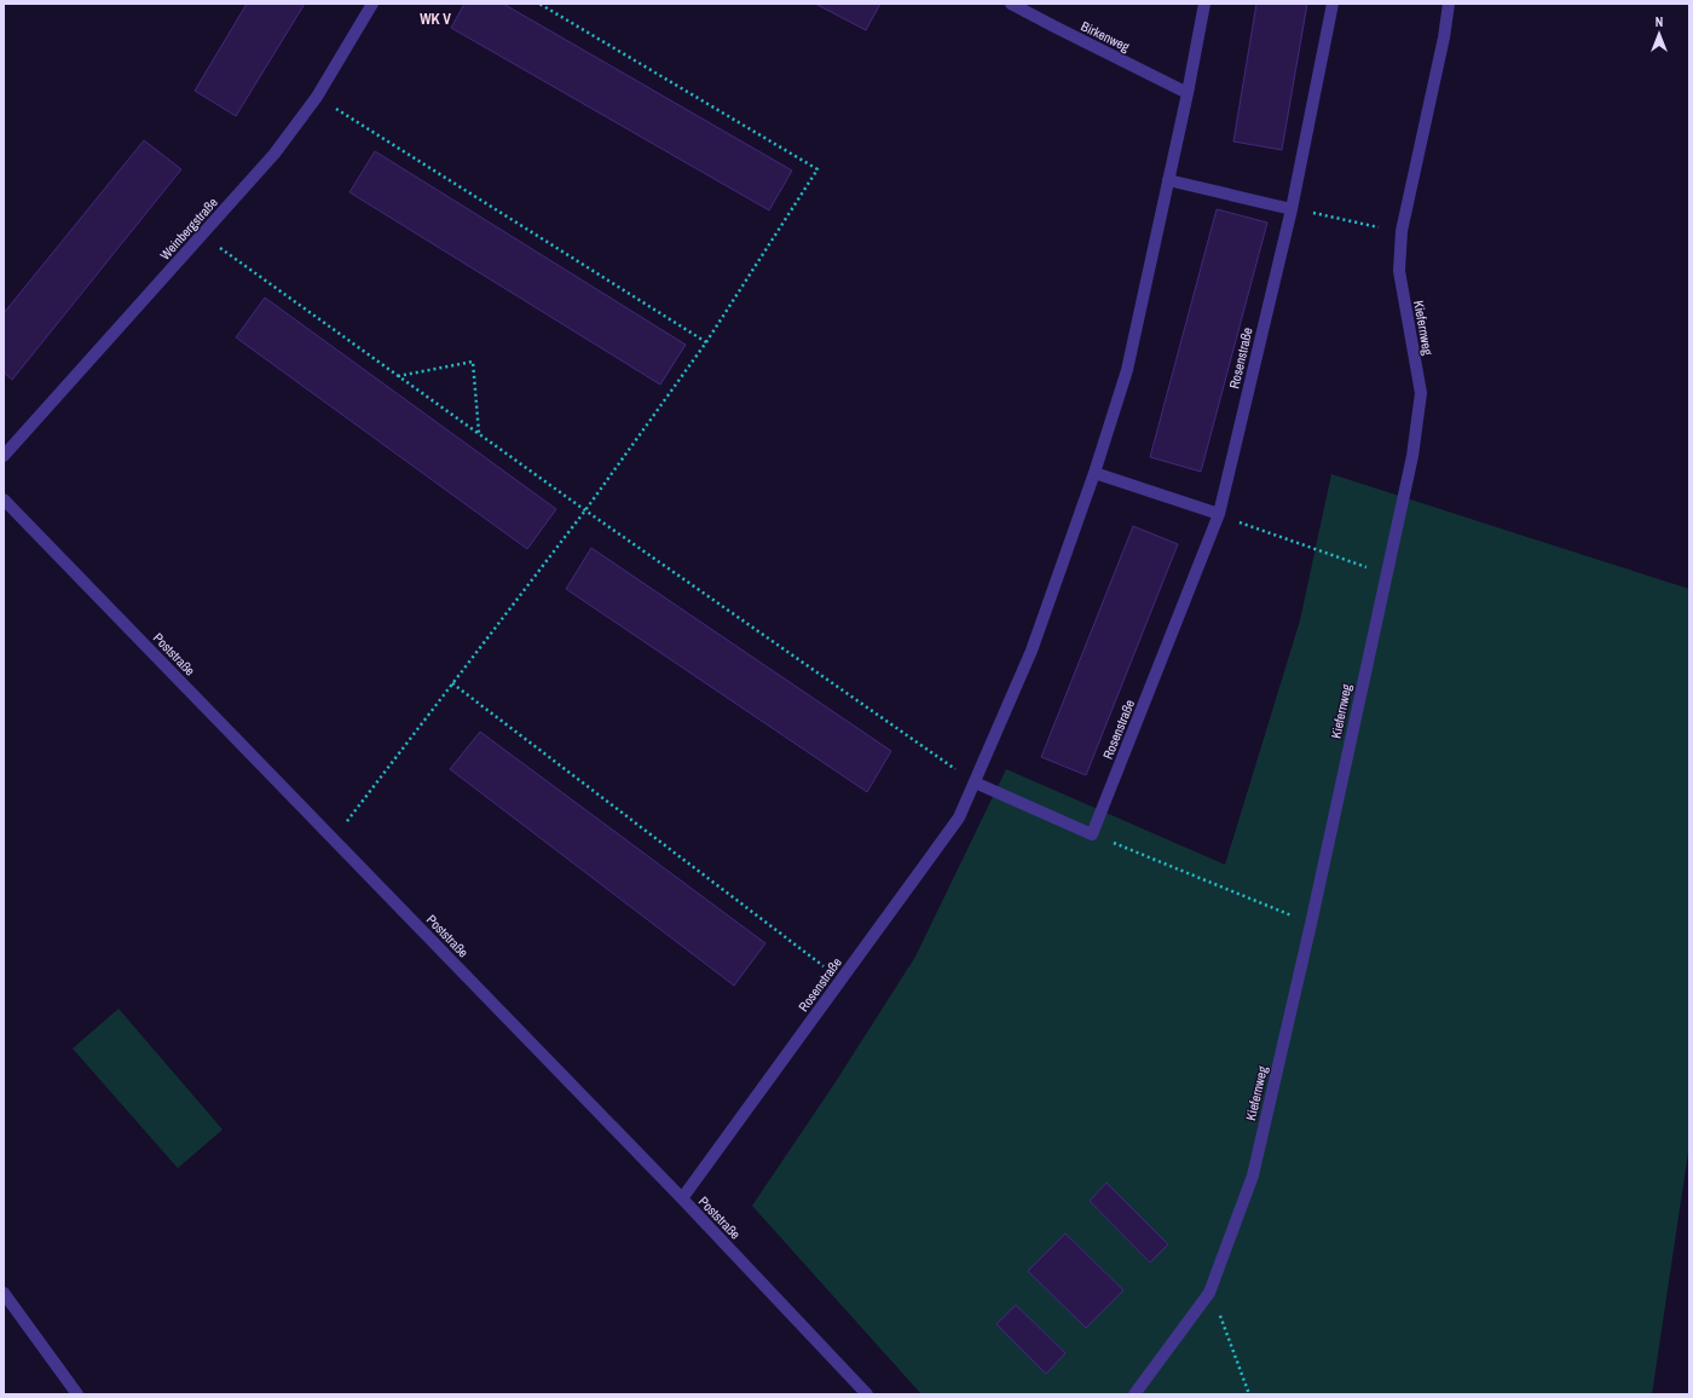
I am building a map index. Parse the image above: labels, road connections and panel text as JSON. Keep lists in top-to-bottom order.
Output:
{
  "streets": {
    "street": [
      "Birkenweg",
      "Weinbergstraße",
      "Kiefernweg",
      "Rosenstraße",
      "Poststraße"
    ]
  },
  "crossings": [
    ["Birkenweg", "Rosenstraße"],
    ["Rosenstraße", "Poststraße"]
  ],
  "districts": ["WK V"],
  "north": "top"
}
